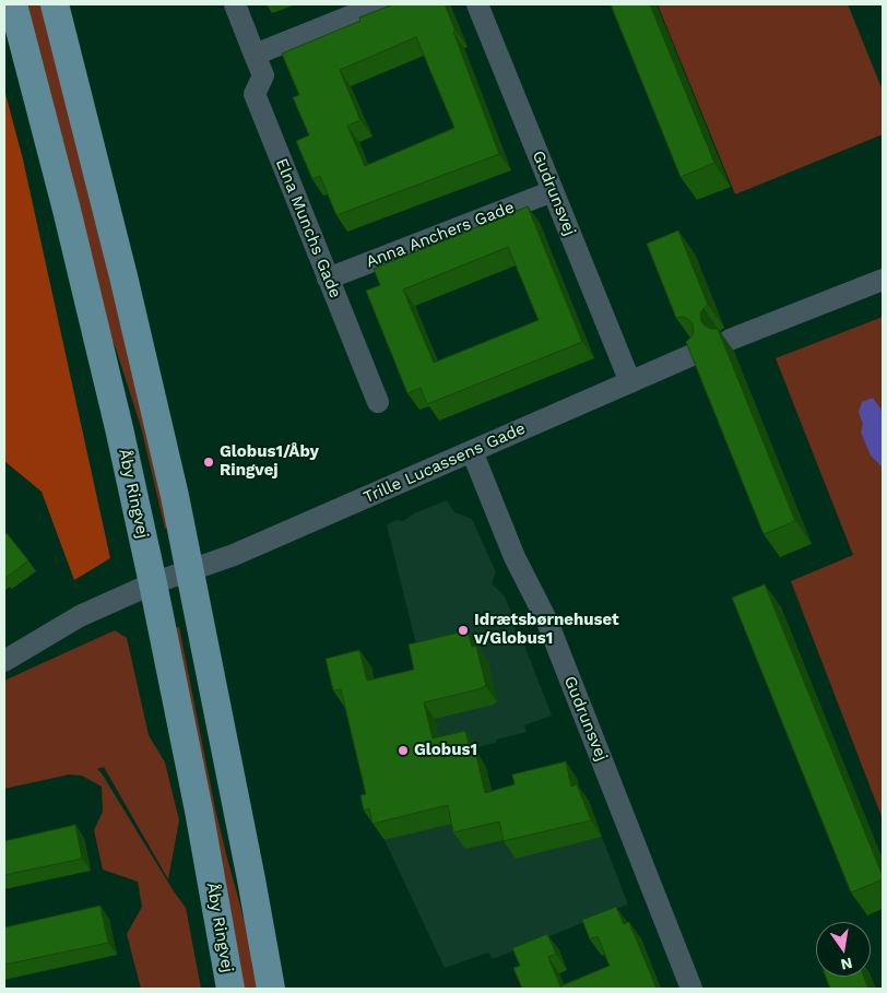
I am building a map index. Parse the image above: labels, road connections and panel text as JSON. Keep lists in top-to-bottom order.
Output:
{
  "streets": {
    "main road": ["Åby Ringvej"],
    "street": [
      "Gudrunsvej",
      "Elna Munchs Gade",
      "Anna Anchers Gade",
      "Trille Lucassens Gade"
    ]
  },
  "crossings": [
    ["Gudrunsvej", "Anna Anchers Gade"],
    ["Gudrunsvej", "Trille Lucassens Gade"],
    ["Elna Munchs Gade", "Anna Anchers Gade"],
    ["Trille Lucassens Gade", "Åby Ringvej"]
  ],
  "places": ["Globus1/Åby Ringvej", "Idrætsbørnehuset v/Globus1", "Globus1"],
  "north": "bottom"
}
